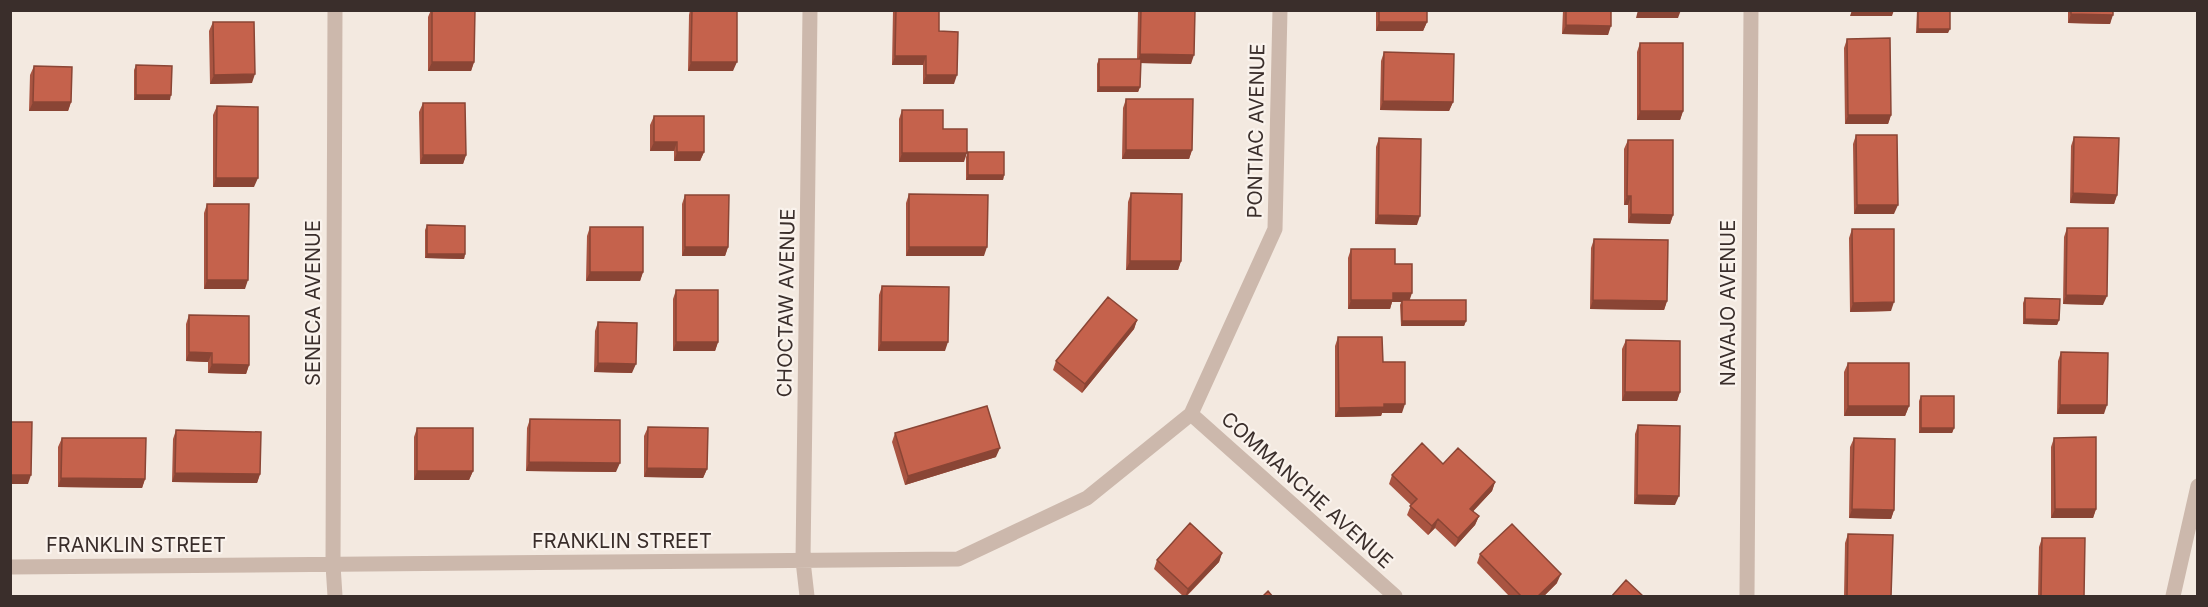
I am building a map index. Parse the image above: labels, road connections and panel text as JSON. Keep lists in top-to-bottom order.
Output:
{
  "streets": {
    "street": [
      "PONTIAC AVENUE",
      "SENECA AVENUE",
      "CHOCTAW AVENUE",
      "NAVAJO AVENUE",
      "COMMANCHE AVENUE",
      "FRANKLIN STREET"
    ]
  },
  "crossings": [
    ["PONTIAC AVENUE", "COMMANCHE AVENUE"],
    ["PONTIAC AVENUE", "FRANKLIN STREET"],
    ["SENECA AVENUE", "FRANKLIN STREET"],
    ["CHOCTAW AVENUE", "FRANKLIN STREET"],
    ["COMMANCHE AVENUE", "FRANKLIN STREET"]
  ]
}
